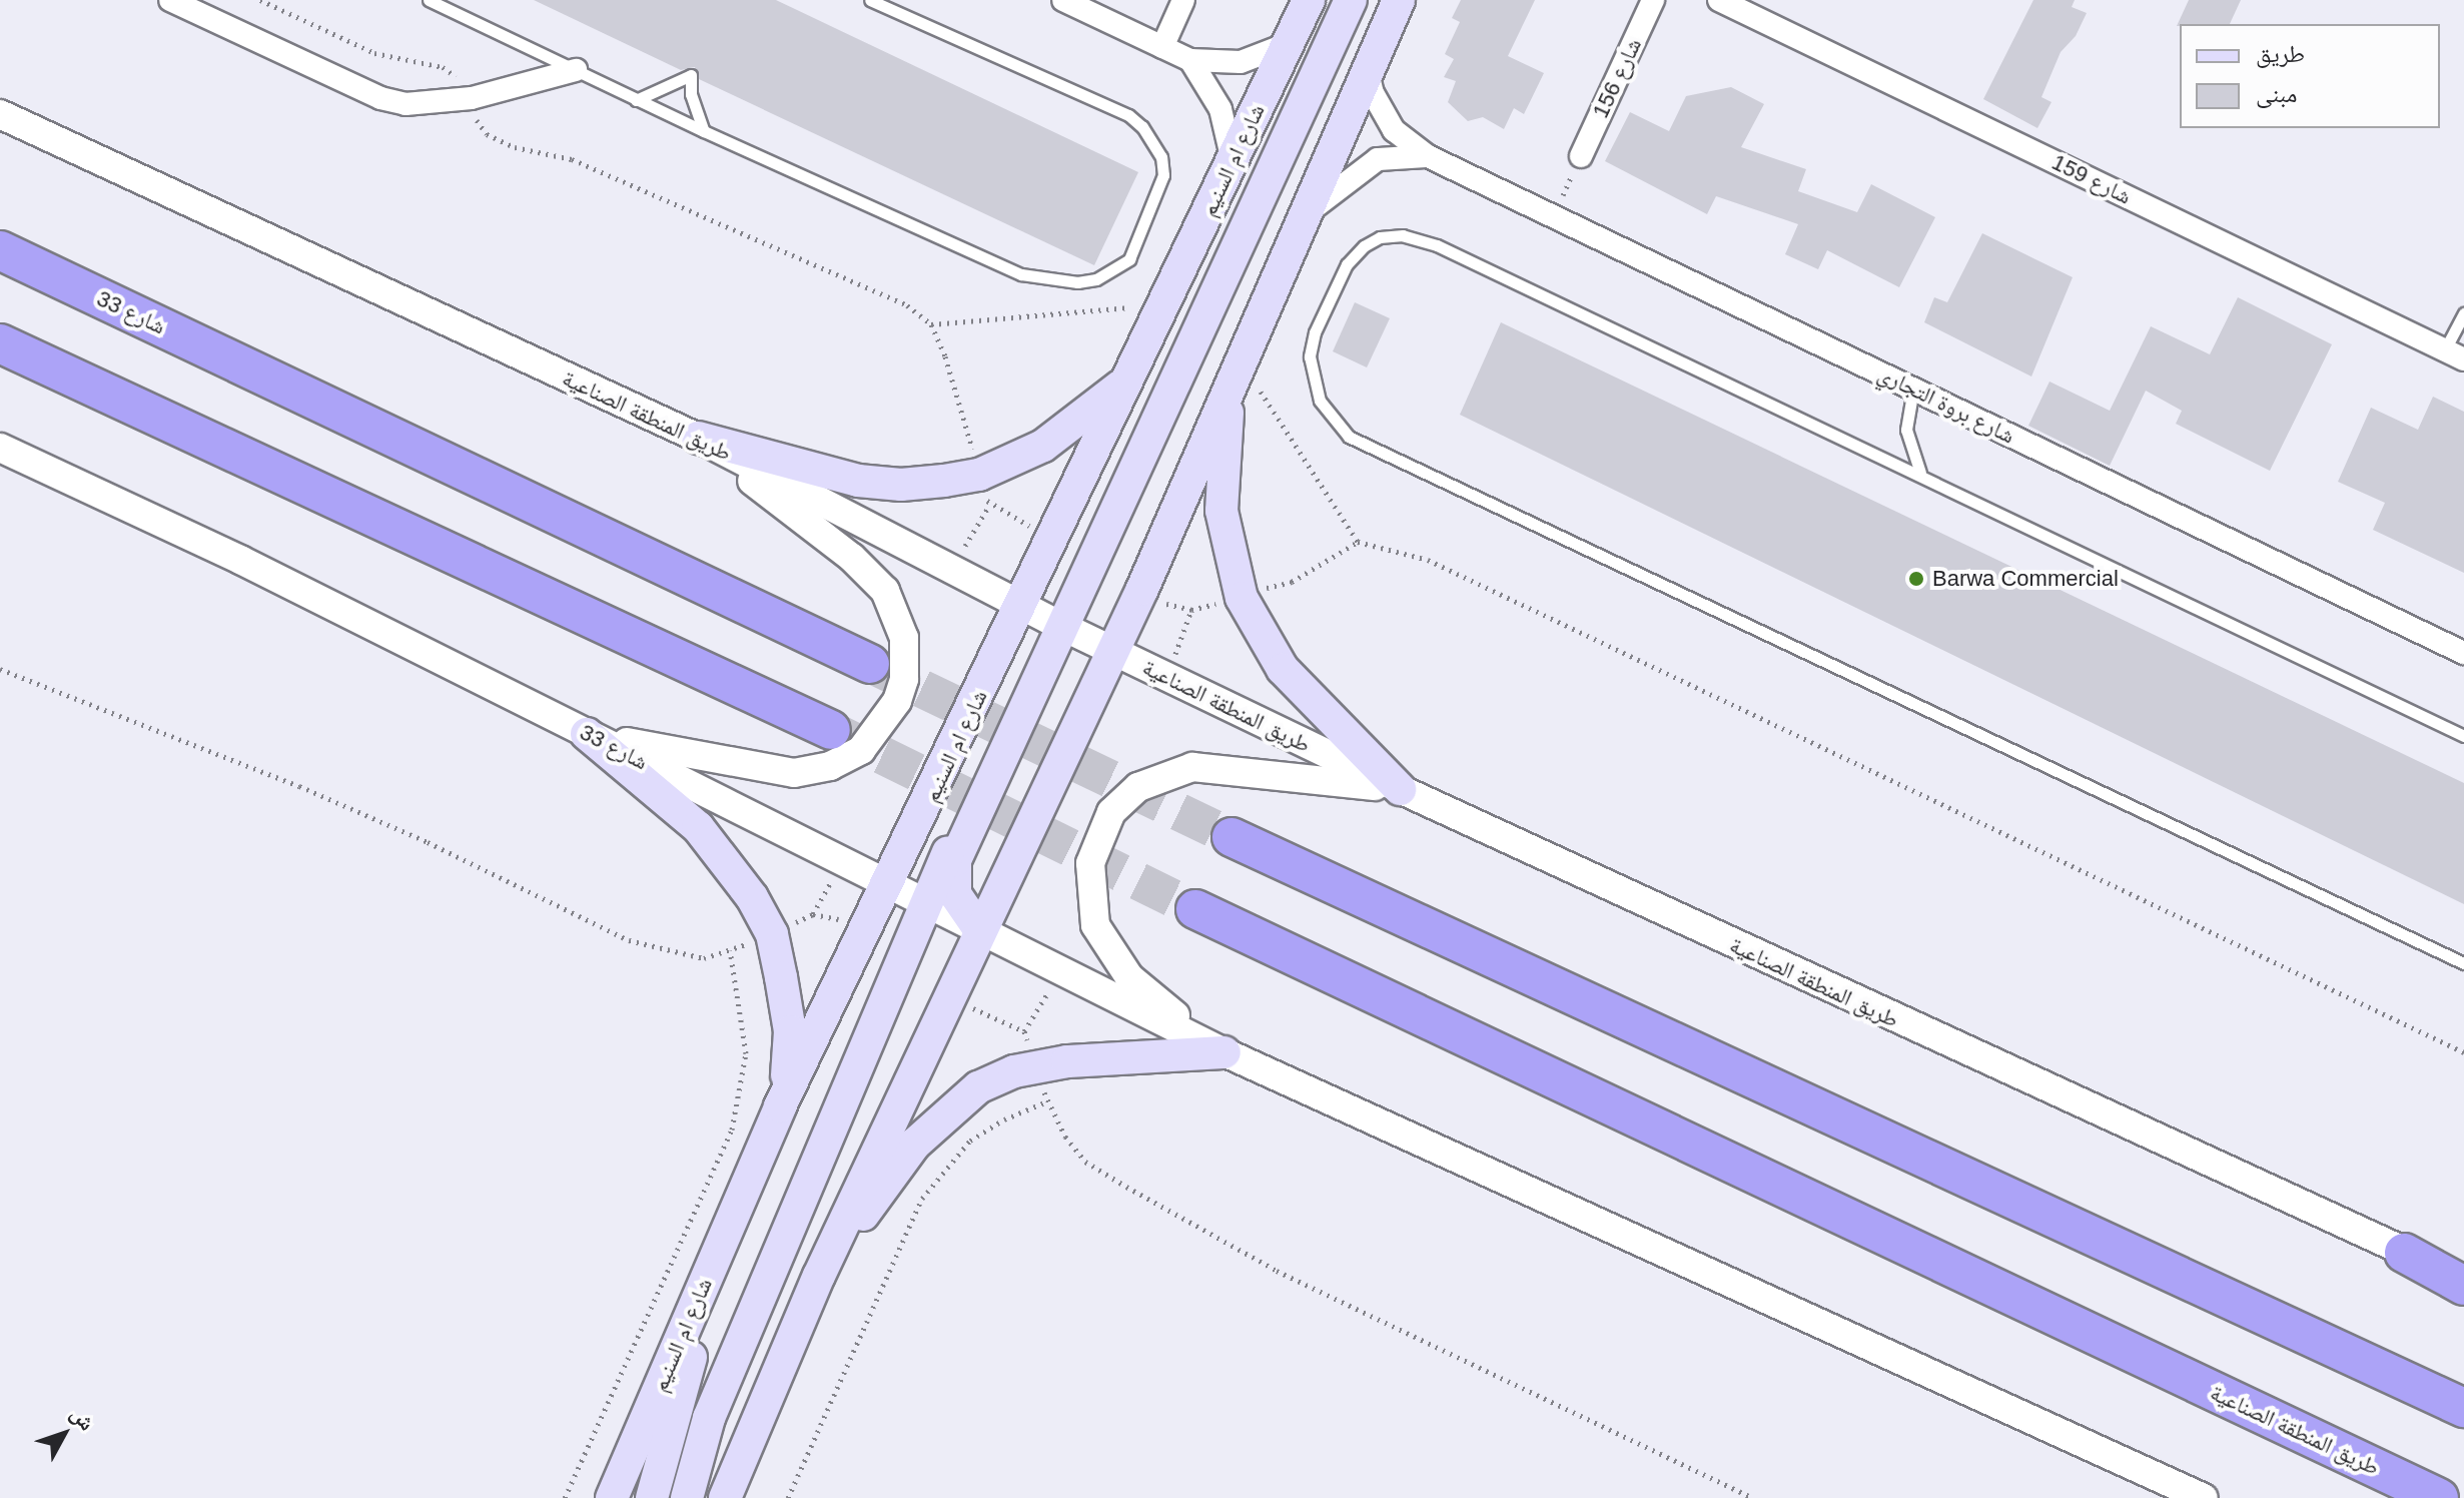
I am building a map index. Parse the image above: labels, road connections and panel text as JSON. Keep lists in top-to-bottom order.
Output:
{
  "streets": {
    "highway": ["شارع 33", "طريق المنطقة الصناعية"],
    "main road": ["شارع ام السنيم"],
    "street": ["شارع 156", "شارع 159", "شارع بروة التجاري"]
  },
  "crossings": [
    ["شارع ام السنيم", "شارع 33"],
    ["شارع ام السنيم", "طريق المنطقة الصناعية"]
  ],
  "places": ["Barwa Commercial"],
  "legend": ["طريق", "مبنى"],
  "north": "top right"
}
